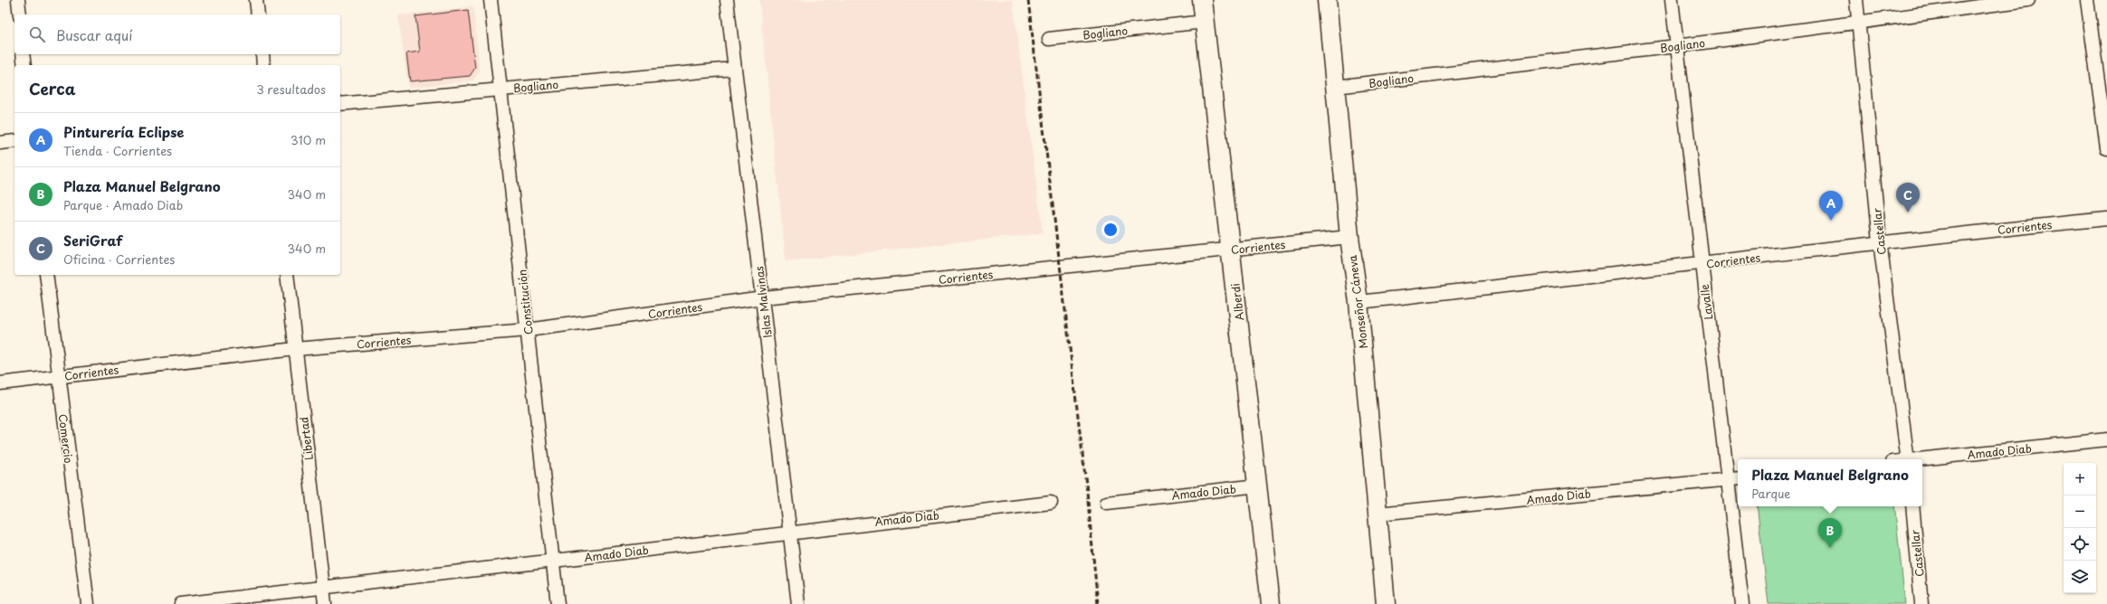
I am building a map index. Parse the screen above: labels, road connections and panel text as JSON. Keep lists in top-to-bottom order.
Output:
{
  "streets": {
    "street": [
      "Bogliano",
      "Corrientes",
      "Castellar",
      "Constitución",
      "Islas Malvinas",
      "Alberdi",
      "Monseñor Cáneva",
      "Lavalle",
      "Comercio",
      "Libertad",
      "Amado Diab"
    ]
  },
  "crossings": [
    ["Bogliano", "Castellar"],
    ["Bogliano", "Constitución"],
    ["Bogliano", "Islas Malvinas"],
    ["Bogliano", "Alberdi"],
    ["Bogliano", "Monseñor Cáneva"],
    ["Bogliano", "Lavalle"],
    ["Corrientes", "Castellar"],
    ["Corrientes", "Constitución"],
    ["Corrientes", "Islas Malvinas"],
    ["Corrientes", "Alberdi"],
    ["Corrientes", "Monseñor Cáneva"],
    ["Corrientes", "Lavalle"],
    ["Corrientes", "Comercio"],
    ["Corrientes", "Libertad"],
    ["Constitución", "Amado Diab"],
    ["Islas Malvinas", "Amado Diab"],
    ["Alberdi", "Amado Diab"],
    ["Monseñor Cáneva", "Amado Diab"],
    ["Lavalle", "Amado Diab"],
    ["Libertad", "Amado Diab"]
  ],
  "page": {
    "search": "Buscar aquí",
    "heading": ["Cerca", "3 resultados"],
    "list": [
      {
        "mark": "A",
        "name": "Pinturería Eclipse",
        "note": "Tienda · Corrientes",
        "value": "310 m"
      },
      {
        "mark": "B",
        "name": "Plaza Manuel Belgrano",
        "note": "Parque · Amado Diab",
        "value": "340 m"
      },
      {
        "mark": "C",
        "name": "SeriGraf",
        "note": "Oficina · Corrientes",
        "value": "340 m"
      }
    ],
    "pins": ["C", "A", "B"],
    "popup": ["Plaza Manuel Belgrano", "Parque"],
    "map_buttons": ["+", "−"]
  }
}
